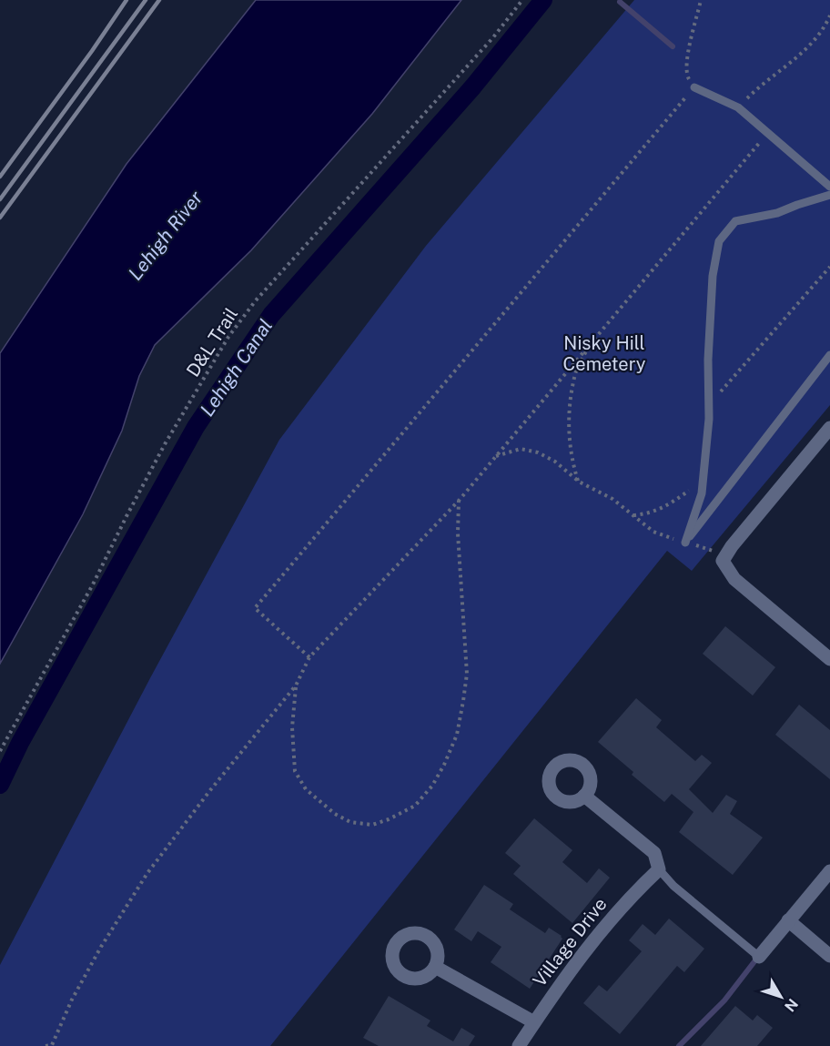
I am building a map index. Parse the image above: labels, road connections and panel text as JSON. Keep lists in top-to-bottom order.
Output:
{
  "streets": {
    "street": ["Village Drive"],
    "path": ["D&L Trail"]
  },
  "water": ["Lehigh River", "Lehigh Canal"],
  "parks": ["Nisky Hill Cemetery"],
  "north": "bottom right"
}
